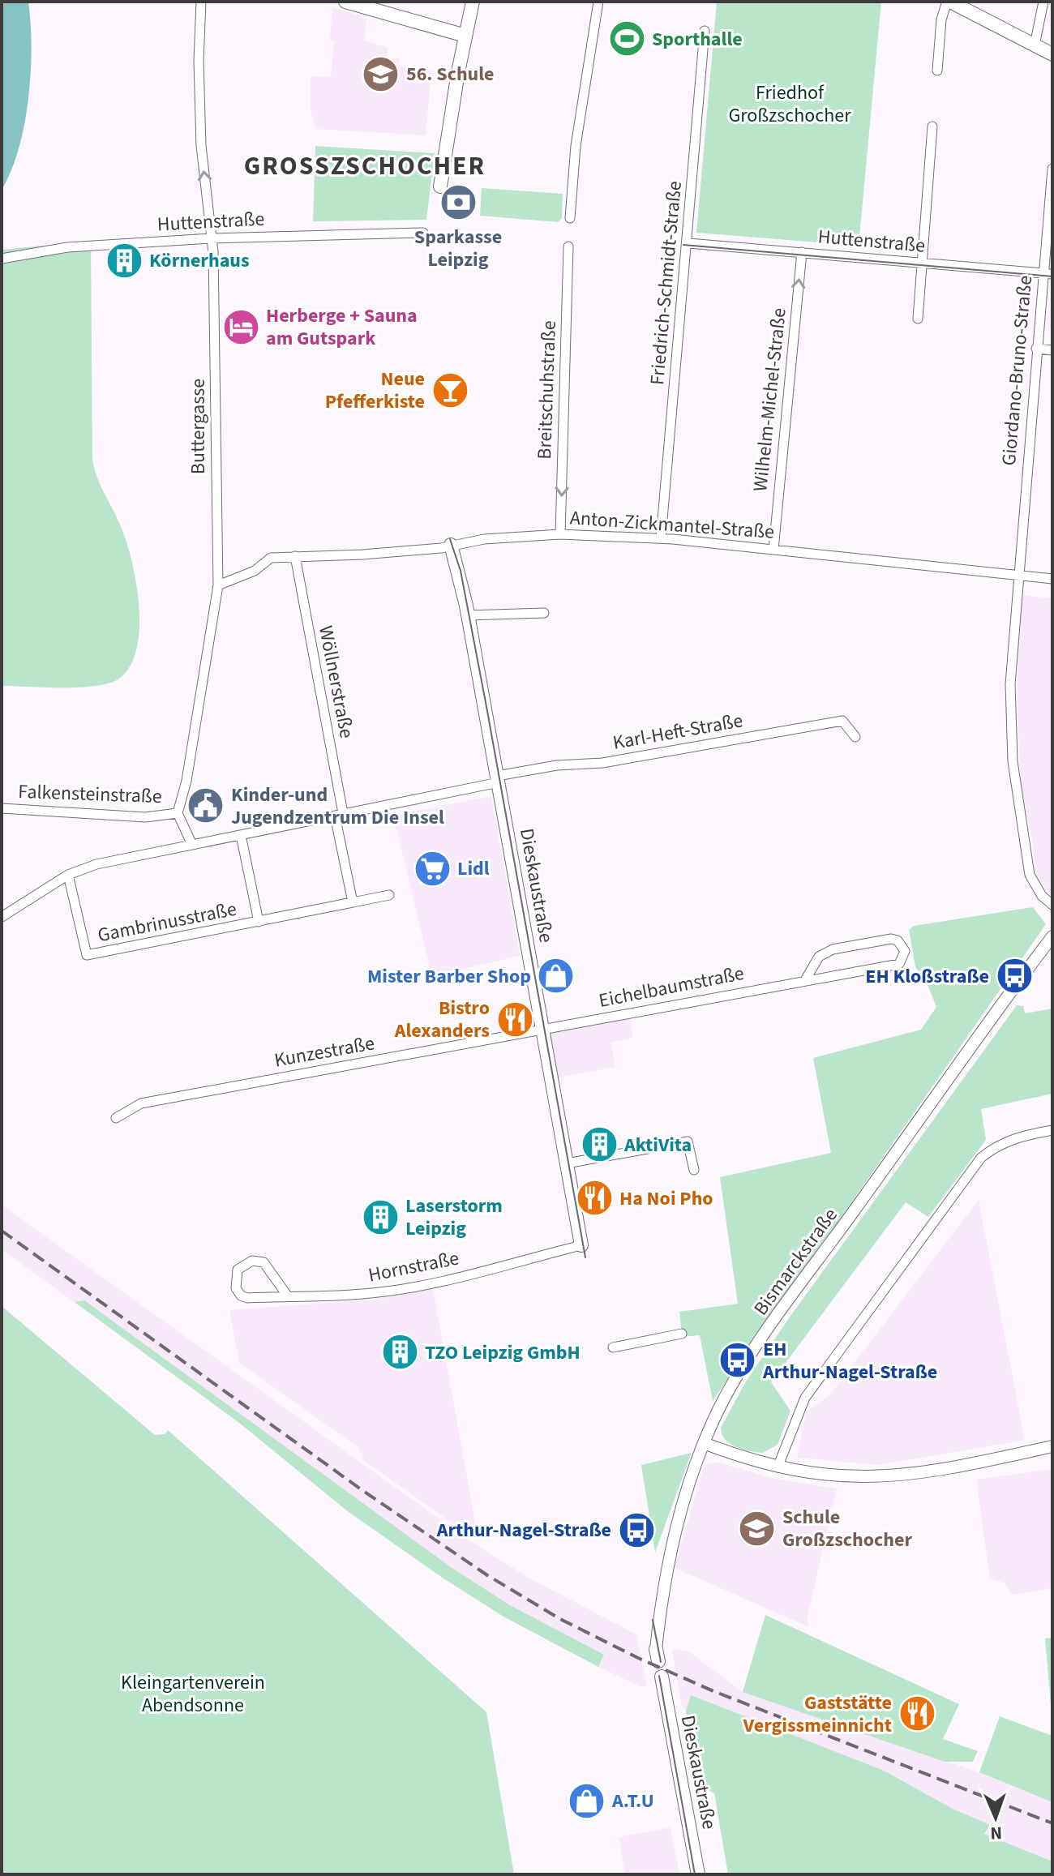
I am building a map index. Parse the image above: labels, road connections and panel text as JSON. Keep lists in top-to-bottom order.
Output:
{
  "streets": {
    "main road": ["Dieskaustraße"],
    "street": [
      "Huttenstraße",
      "Friedrich-Schmidt-Straße",
      "Giordano-Bruno-Straße",
      "Breitschuhstraße",
      "Wilhelm-Michel-Straße",
      "Buttergasse",
      "Anton-Zickmantel-Straße",
      "Wöllnerstraße",
      "Karl-Heft-Straße",
      "Falkensteinstraße",
      "Gambrinusstraße",
      "Eichelbaumstraße",
      "Kunzestraße",
      "Bismarckstraße",
      "Hornstraße"
    ]
  },
  "crossings": [
    ["Huttenstraße", "Friedrich-Schmidt-Straße"],
    ["Huttenstraße", "Giordano-Bruno-Straße"],
    ["Huttenstraße", "Wilhelm-Michel-Straße"],
    ["Huttenstraße", "Buttergasse"],
    ["Friedrich-Schmidt-Straße", "Anton-Zickmantel-Straße"],
    ["Giordano-Bruno-Straße", "Anton-Zickmantel-Straße"],
    ["Breitschuhstraße", "Anton-Zickmantel-Straße"],
    ["Wilhelm-Michel-Straße", "Anton-Zickmantel-Straße"],
    ["Buttergasse", "Anton-Zickmantel-Straße"],
    ["Buttergasse", "Falkensteinstraße"],
    ["Anton-Zickmantel-Straße", "Wöllnerstraße"],
    ["Anton-Zickmantel-Straße", "Dieskaustraße"],
    ["Karl-Heft-Straße", "Dieskaustraße"],
    ["Dieskaustraße", "Eichelbaumstraße"],
    ["Dieskaustraße", "Kunzestraße"],
    ["Dieskaustraße", "Hornstraße"],
    ["Eichelbaumstraße", "Kunzestraße"]
  ],
  "one_way": ["Breitschuhstraße", "Wilhelm-Michel-Straße"],
  "districts": ["GROSSZSCHOCHER"],
  "parks": ["Friedhof Großzschocher", "Kleingartenverein Abendsonne"],
  "places": {
    "sports": ["Sporthalle"],
    "school or university": ["56. Schule", "Schule Großzschocher"],
    "bank": ["Sparkasse Leipzig"],
    "building": [
      "Körnerhaus",
      "AktiVita",
      "Laserstorm Leipzig",
      "TZO Leipzig GmbH"
    ],
    "hotel": ["Herberge + Sauna am Gutspark"],
    "bar": ["Neue Pfefferkiste"],
    "public building": ["Kinder-und Jugendzentrum Die Insel"],
    "supermarket": ["Lidl"],
    "shop": ["Mister Barber Shop", "A.T.U"],
    "bus stop": ["EH Kloßstraße", "EH Arthur-Nagel-Straße", "Arthur-Nagel-Straße"],
    "restaurant": ["Bistro Alexanders", "Ha Noi Pho", "Gaststätte Vergissmeinnicht"]
  },
  "north": "bottom"
}
